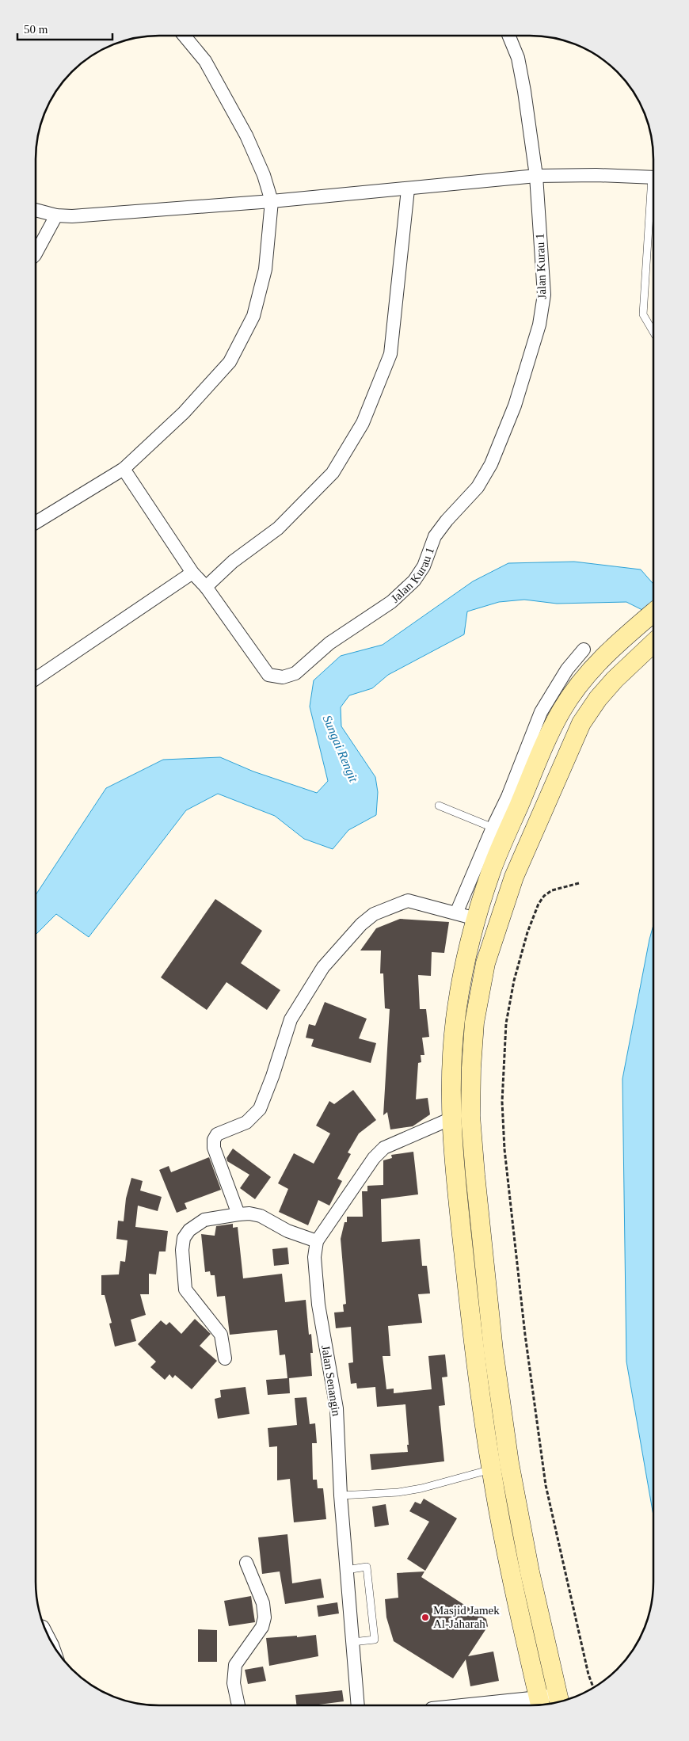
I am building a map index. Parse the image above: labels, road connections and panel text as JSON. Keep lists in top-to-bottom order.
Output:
{
  "streets": {
    "street": ["Jalan Kurau 1", "Jalan Senangin"]
  },
  "water": ["Sungai Rengit"],
  "places": ["Masjid Jamek Al-Jaharah"],
  "scale_bar": "50 m"
}
